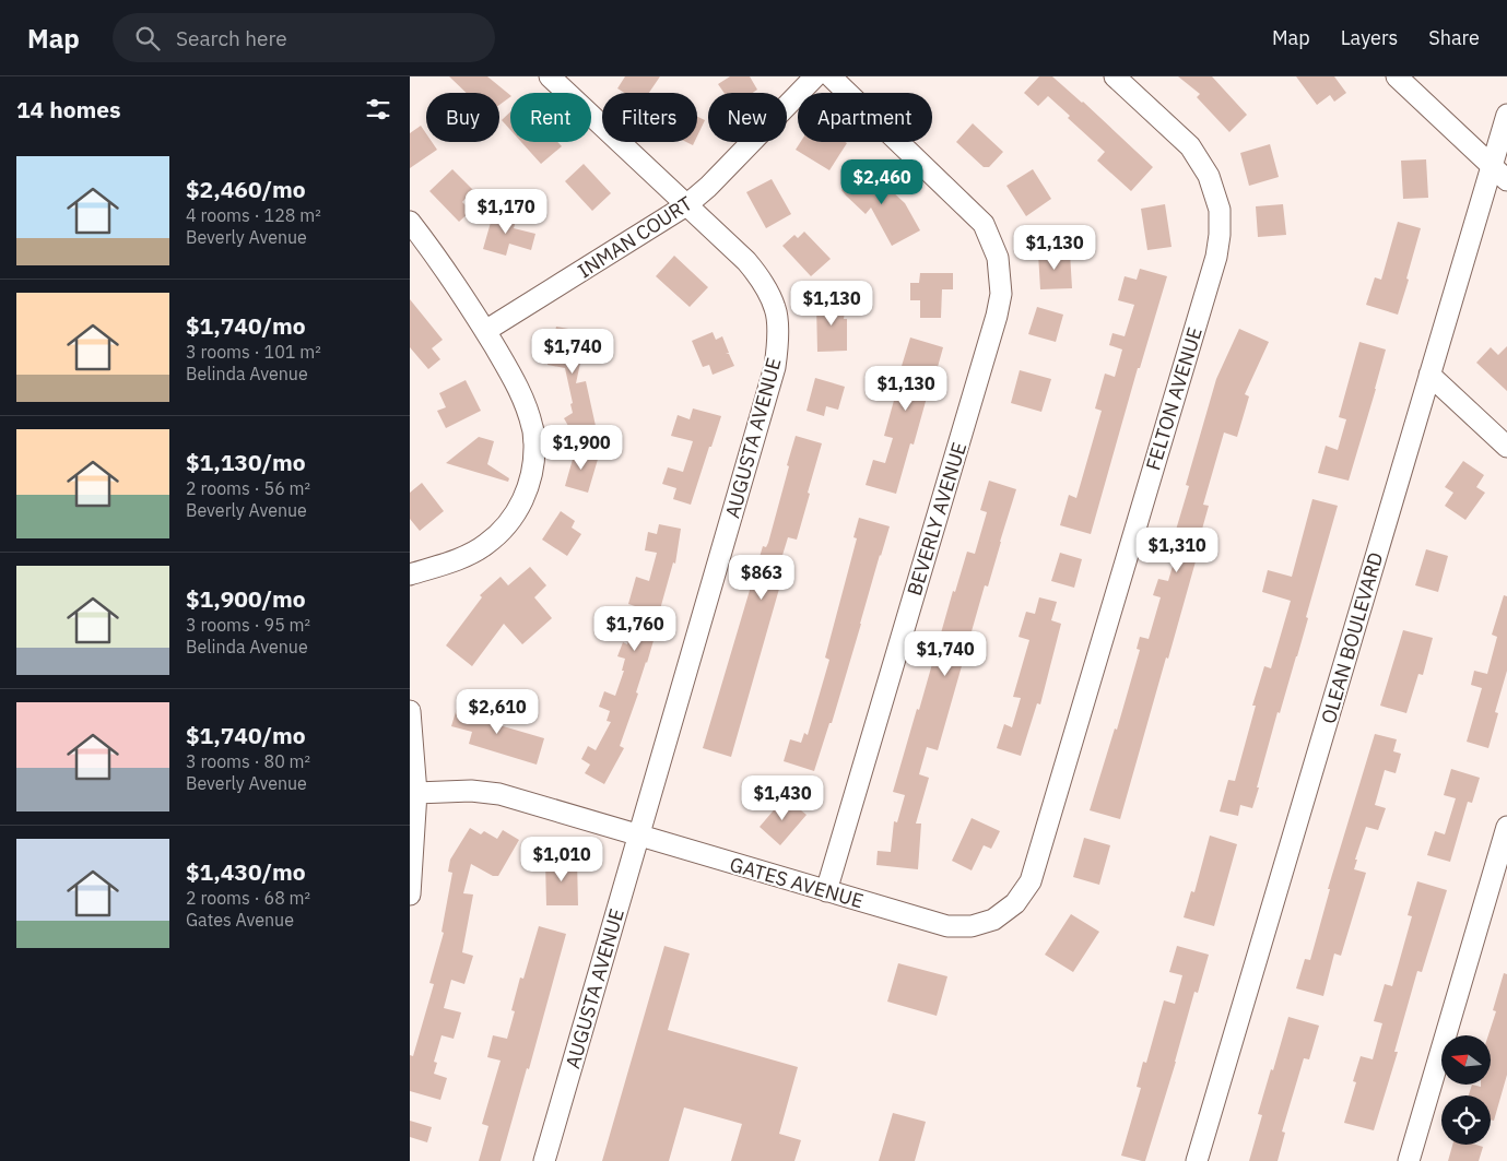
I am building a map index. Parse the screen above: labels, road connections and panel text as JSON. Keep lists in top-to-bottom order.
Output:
{
  "streets": {
    "street": [
      "INMAN COURT",
      "FELTON AVENUE",
      "AUGUSTA AVENUE",
      "BEVERLY AVENUE",
      "OLEAN BOULEVARD",
      "GATES AVENUE"
    ]
  },
  "crossings": [
    ["INMAN COURT", "AUGUSTA AVENUE"],
    ["FELTON AVENUE", "GATES AVENUE"],
    ["AUGUSTA AVENUE", "GATES AVENUE"],
    ["BEVERLY AVENUE", "GATES AVENUE"]
  ],
  "north": "left",
  "page": {
    "header": "Map",
    "search": "Search here",
    "nav": ["Map", "Layers", "Share"],
    "heading": "14 homes",
    "chip": [
      "Buy",
      "Rent",
      "Filters",
      "New",
      "Apartment"
    ],
    "list": [
      {
        "name": "$2,460/mo",
        "note": "4 rooms · 128 m² · Beverly Avenue"
      },
      {
        "name": "$1,740/mo",
        "note": "3 rooms · 101 m² · Belinda Avenue"
      },
      {
        "name": "$1,130/mo",
        "note": "2 rooms · 56 m² · Beverly Avenue"
      },
      {
        "name": "$1,900/mo",
        "note": "3 rooms · 95 m² · Belinda Avenue"
      },
      {
        "name": "$1,740/mo",
        "note": "3 rooms · 80 m² · Beverly Avenue"
      },
      {
        "name": "$1,430/mo",
        "note": "2 rooms · 68 m² · Gates Avenue"
      }
    ],
    "price": [
      "$2,460",
      "$1,170",
      "$1,130",
      "$1,130",
      "$1,740",
      "$1,130",
      "$1,900",
      "$1,310",
      "$863",
      "$1,760",
      "$1,740",
      "$2,610",
      "$1,430",
      "$1,010"
    ]
  }
}
